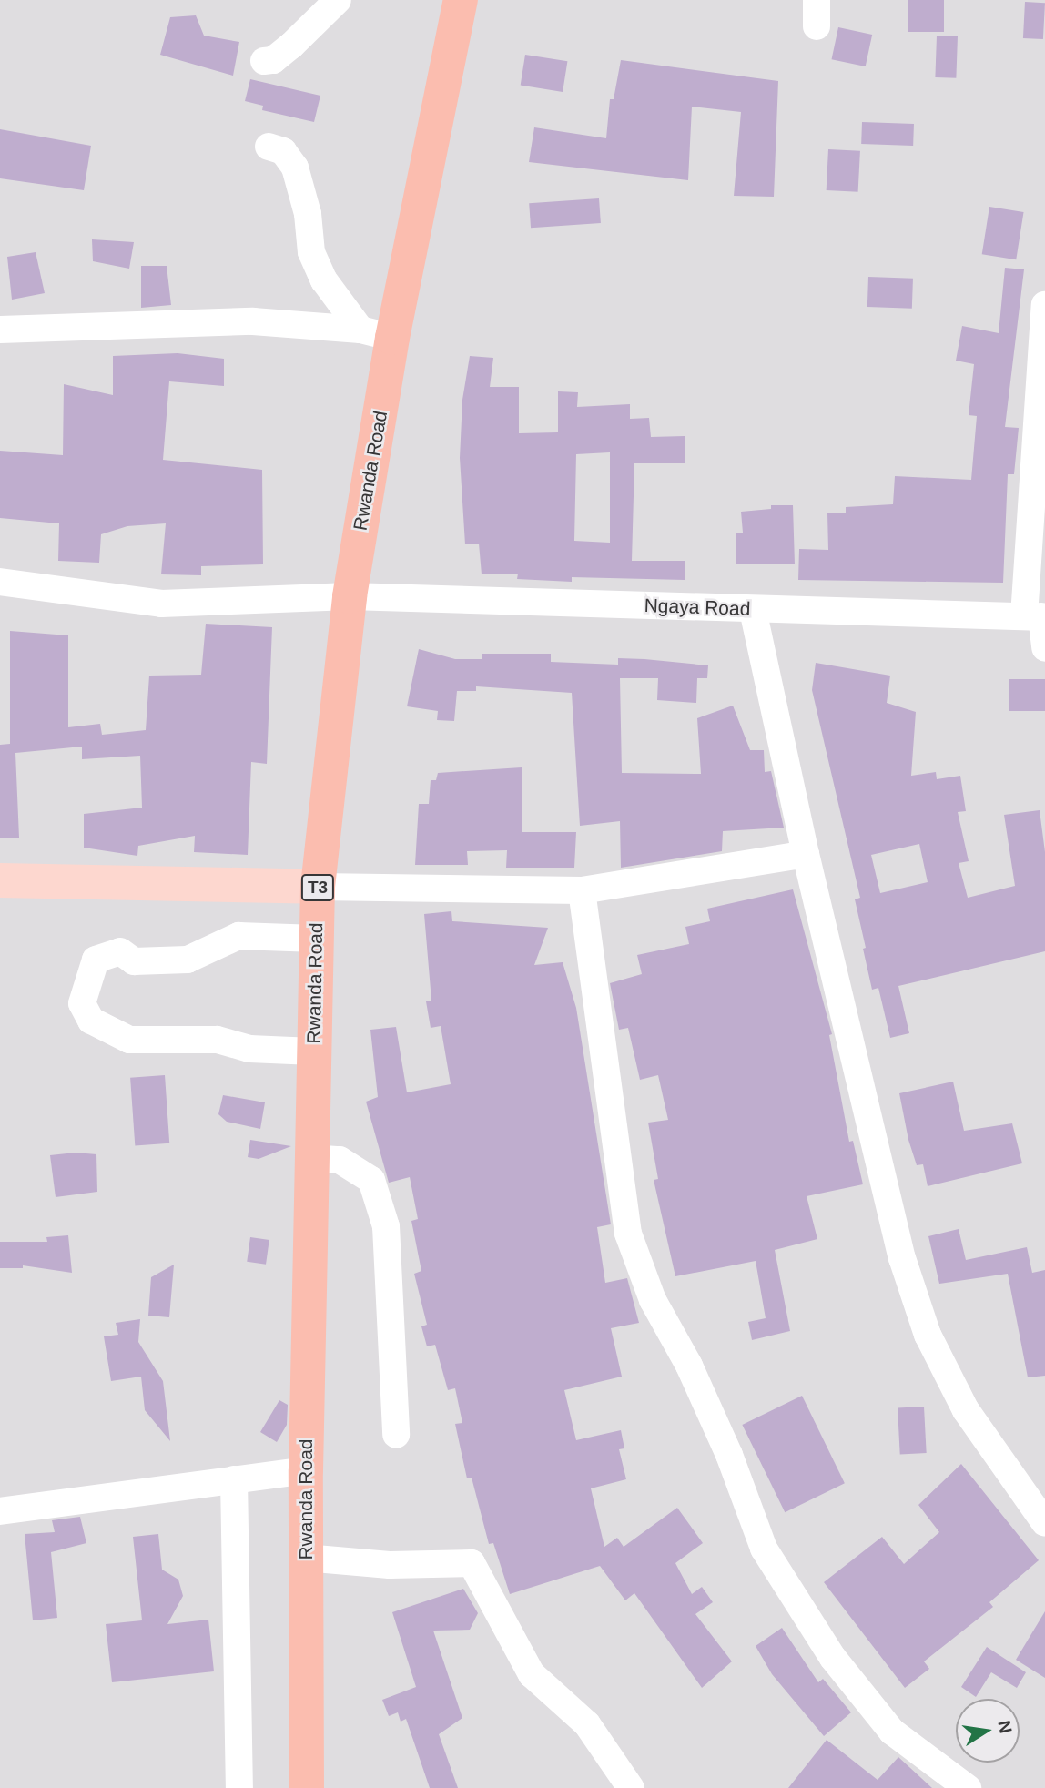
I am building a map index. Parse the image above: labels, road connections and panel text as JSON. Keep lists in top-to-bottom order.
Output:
{
  "streets": {
    "highway": ["Rwanda Road", "T3"],
    "street": ["Ngaya Road"]
  },
  "crossings": [
    ["Rwanda Road", "Ngaya Road"]
  ],
  "north": "right"
}
